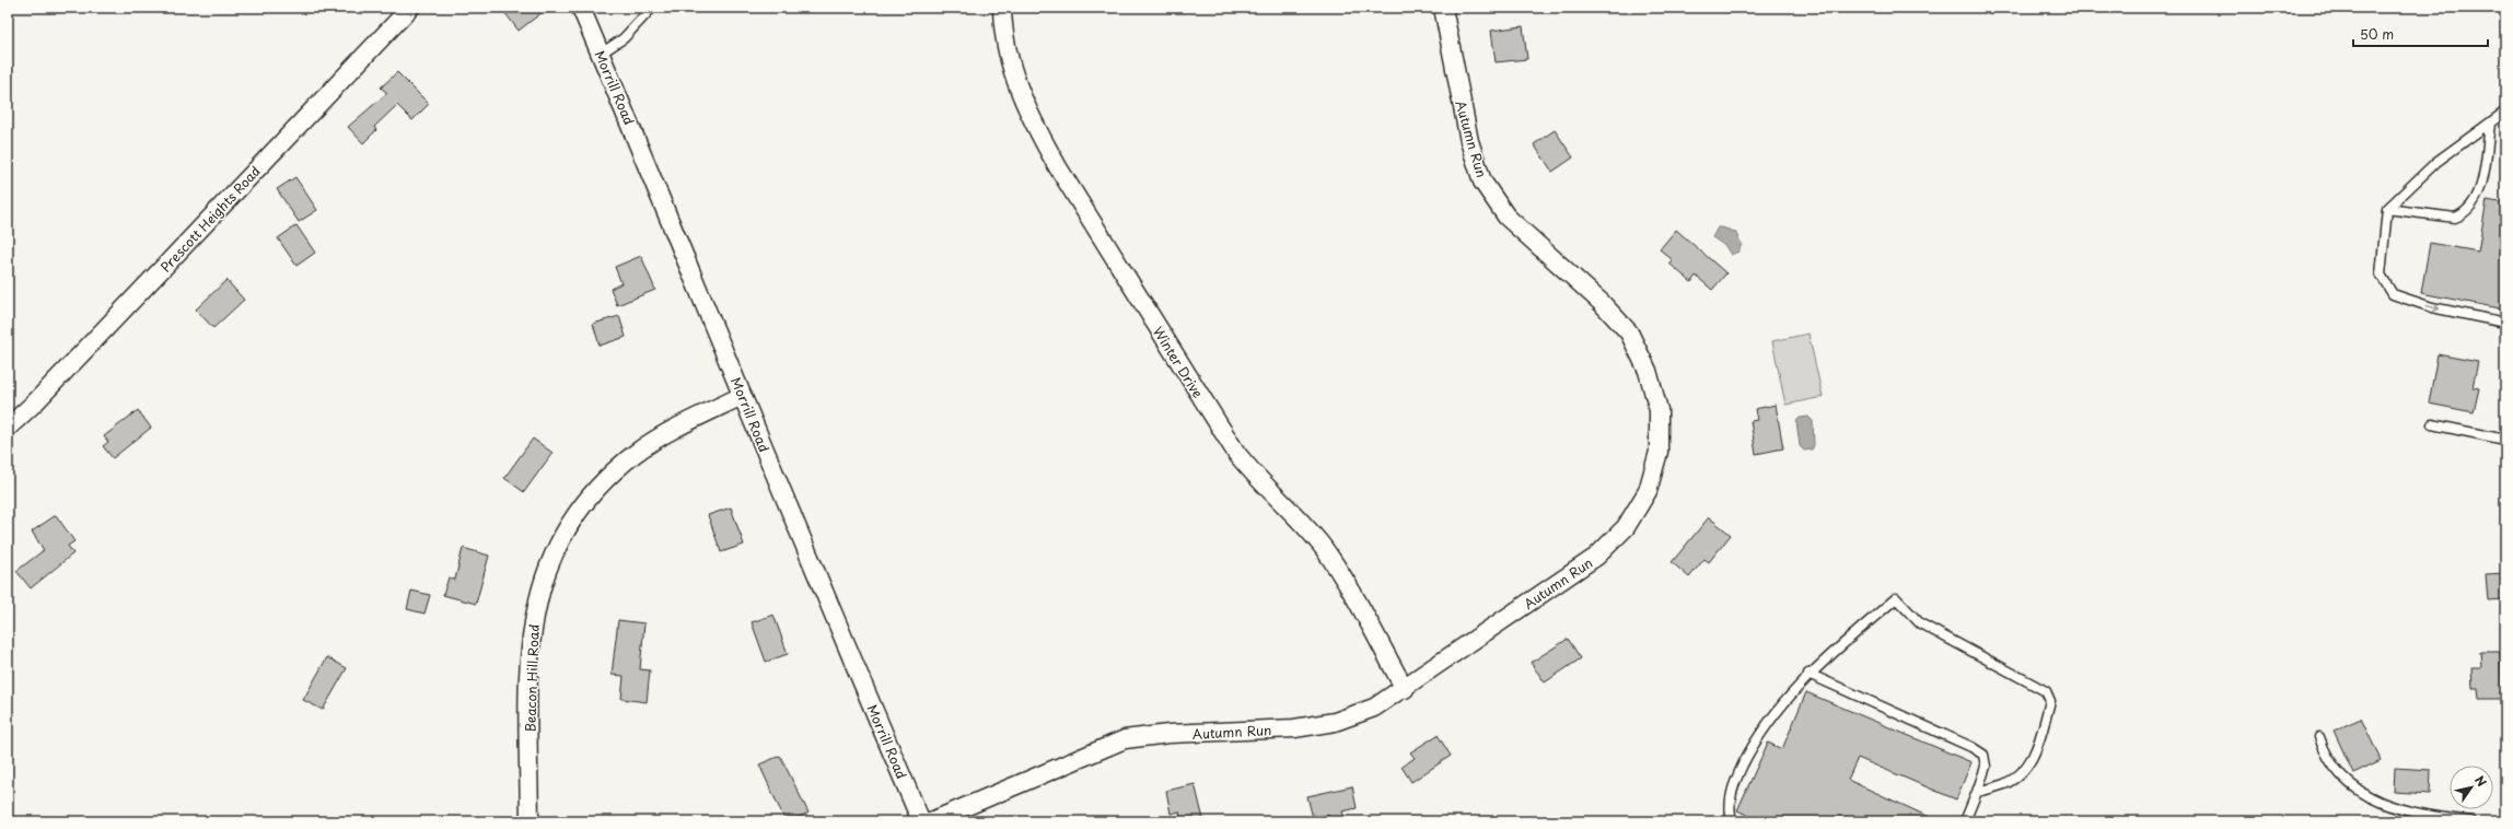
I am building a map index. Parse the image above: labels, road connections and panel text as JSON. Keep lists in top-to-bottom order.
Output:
{
  "streets": {
    "street": [
      "Morrill Road",
      "Autumn Run",
      "Prescott Heights Road",
      "Winter Drive",
      "Beacon Hill Road"
    ]
  },
  "crossings": [
    ["Morrill Road", "Beacon Hill Road"],
    ["Autumn Run", "Winter Drive"]
  ],
  "scale_bar": "50 m",
  "north": "top right"
}
